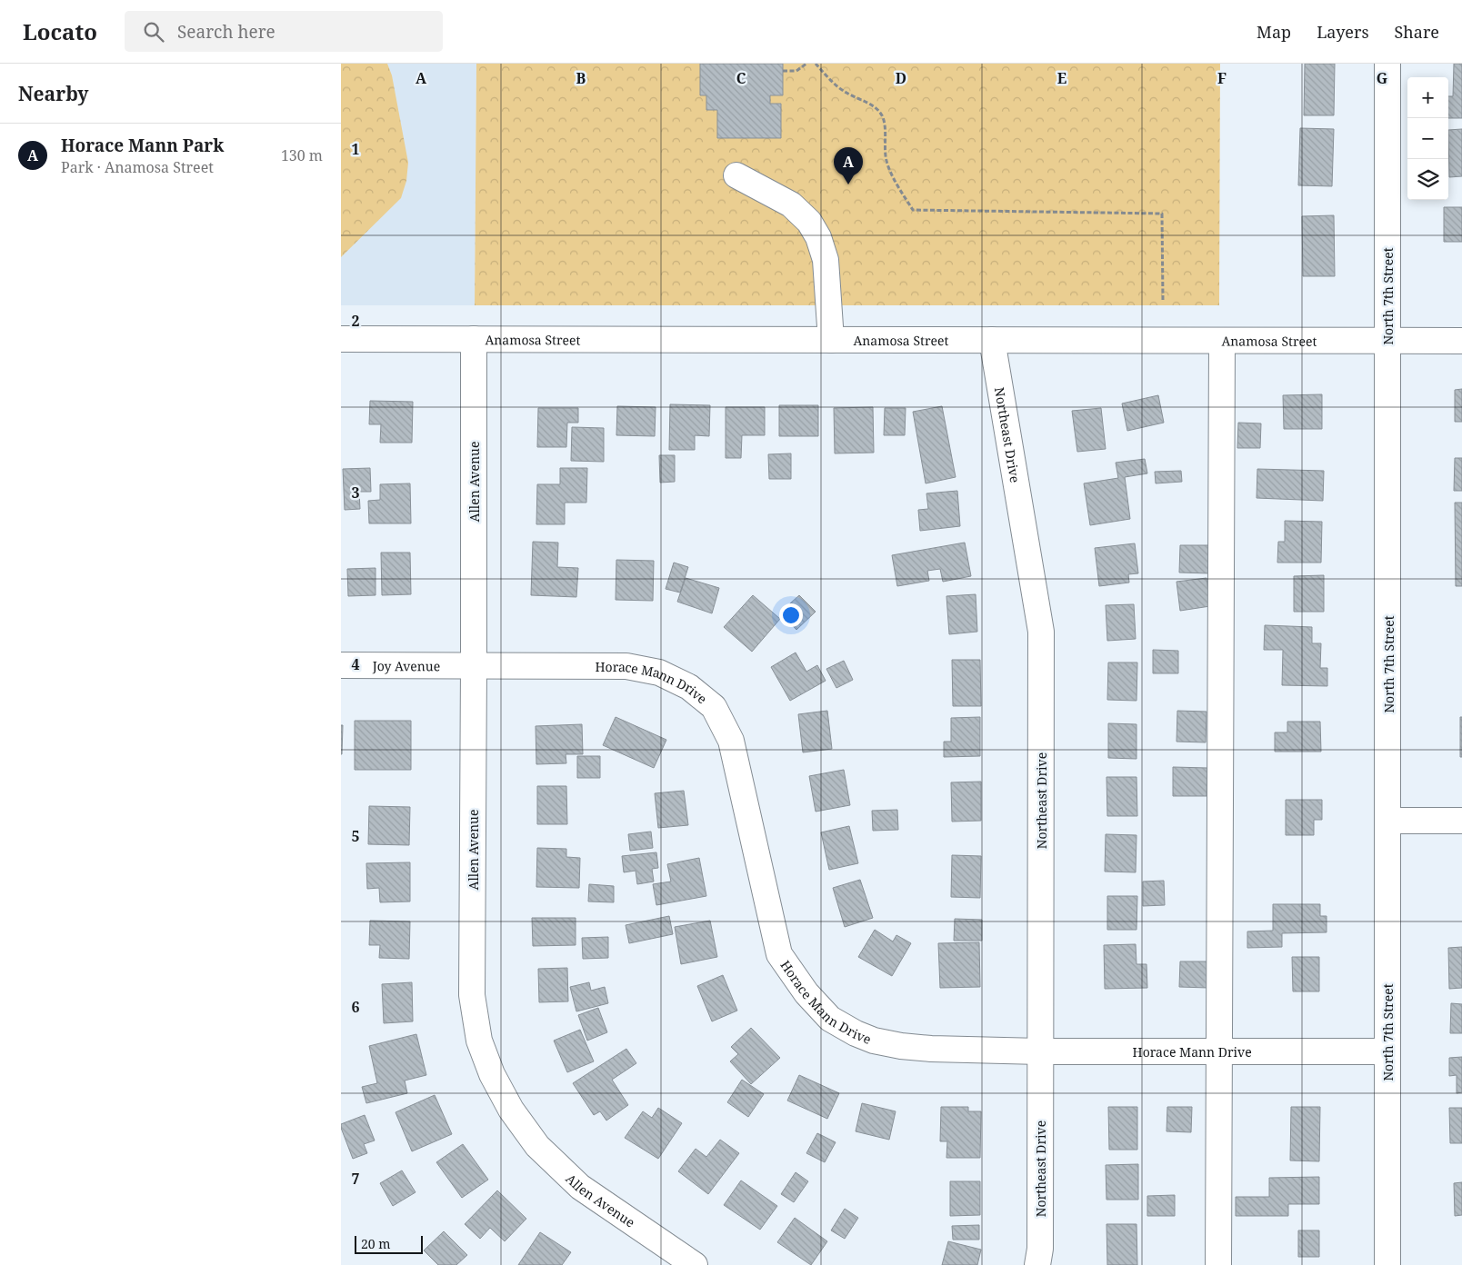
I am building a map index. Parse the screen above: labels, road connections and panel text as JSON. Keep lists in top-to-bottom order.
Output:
{
  "streets": {
    "street": [
      "North 7th Street",
      "Anamosa Street",
      "Northeast Drive",
      "Allen Avenue",
      "Joy Avenue",
      "Horace Mann Drive"
    ]
  },
  "crossings": [
    ["North 7th Street", "Anamosa Street"],
    ["North 7th Street", "Horace Mann Drive"],
    ["Anamosa Street", "Northeast Drive"],
    ["Anamosa Street", "Allen Avenue"],
    ["Northeast Drive", "Horace Mann Drive"],
    ["Allen Avenue", "Joy Avenue"],
    ["Allen Avenue", "Horace Mann Drive"],
    ["Joy Avenue", "Horace Mann Drive"]
  ],
  "scale_bar": "20 m",
  "page": {
    "header": "Locato",
    "search": "Search here",
    "nav": ["Map", "Layers", "Share"],
    "heading": "Nearby",
    "map_buttons": ["+", "−"],
    "list": [
      {
        "mark": "A",
        "name": "Horace Mann Park",
        "note": "Park · Anamosa Street",
        "value": "130 m"
      }
    ],
    "pins": "A",
    "scale": "20 m"
  },
  "grid": {
    "columns": [
      "A",
      "B",
      "C",
      "D",
      "E",
      "F",
      "G"
    ],
    "rows": [
      "1",
      "2",
      "3",
      "4",
      "5",
      "6",
      "7"
    ]
  }
}
